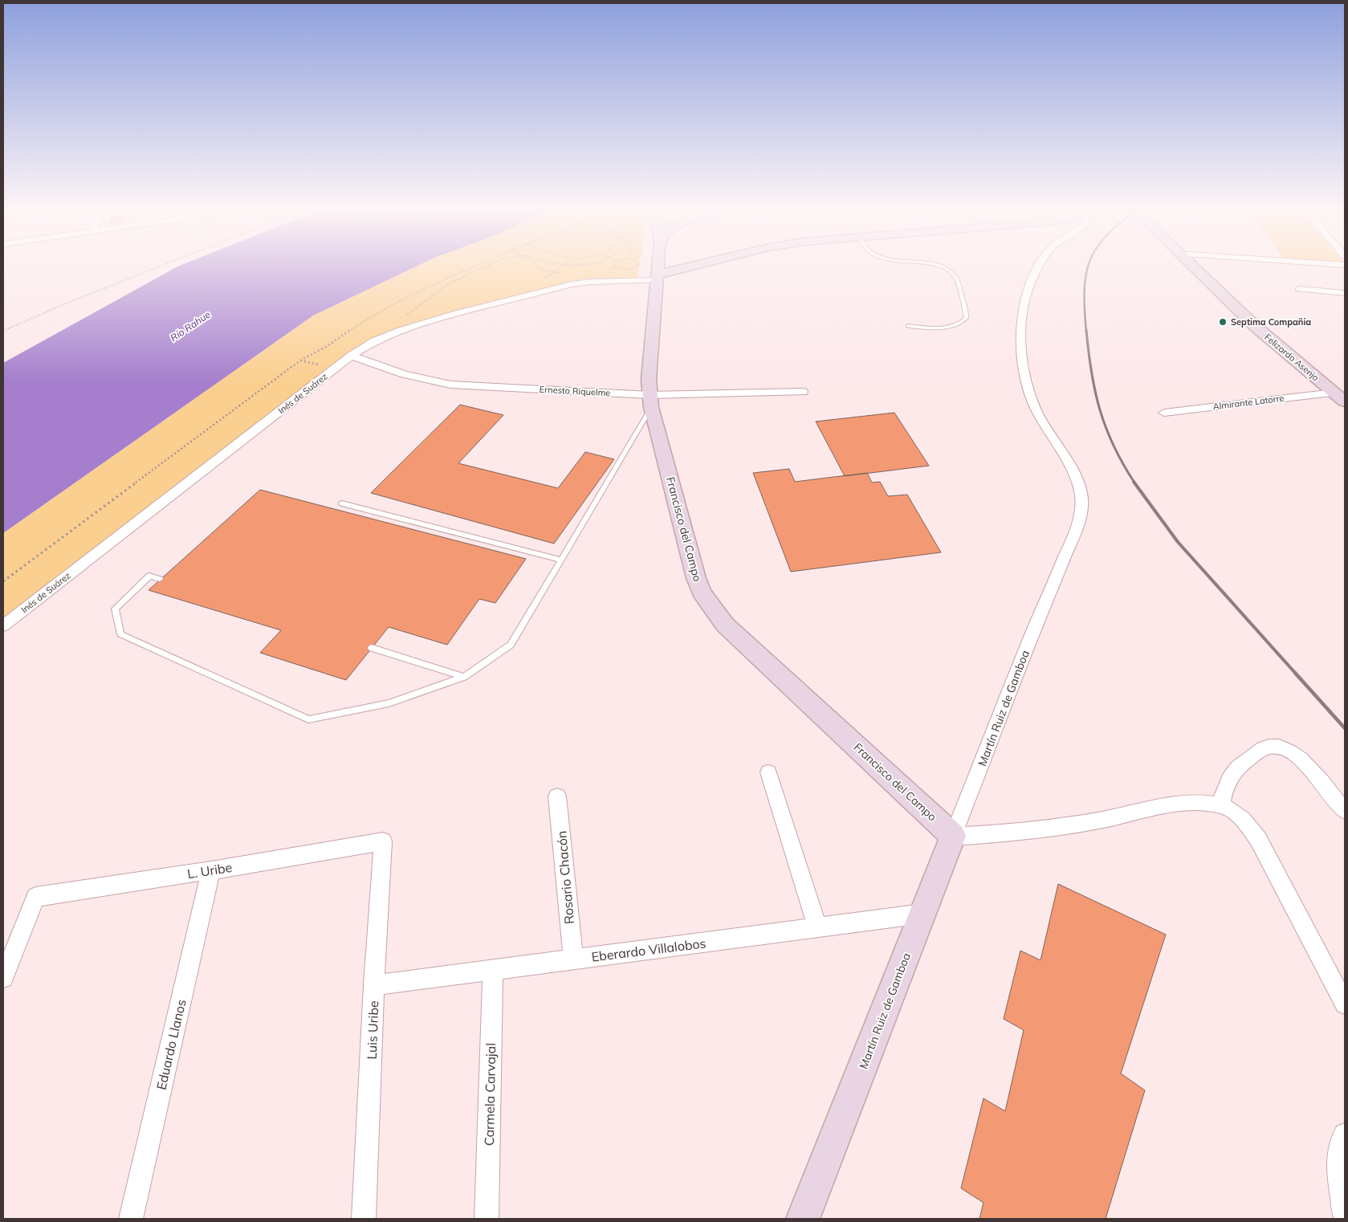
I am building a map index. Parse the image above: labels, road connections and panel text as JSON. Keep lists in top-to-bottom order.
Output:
{
  "streets": {
    "street": [
      "Felizardo Asenjo",
      "Ernesto Riquelme",
      "Inés de Suárez",
      "Almirante Latorre",
      "Francisco del Campo",
      "Martín Ruiz de Gamboa",
      "L. Uribe",
      "Rosario Chacón",
      "Eberardo Villalobos",
      "Luis Uribe",
      "Eduardo Llanos",
      "Carmela Carvajal"
    ]
  },
  "crossings": [
    ["Felizardo Asenjo", "Almirante Latorre"],
    ["Ernesto Riquelme", "Inés de Suárez"],
    ["Ernesto Riquelme", "Francisco del Campo"],
    ["Inés de Suárez", "Francisco del Campo"],
    ["Francisco del Campo", "Martín Ruiz de Gamboa"],
    ["Martín Ruiz de Gamboa", "Eberardo Villalobos"],
    ["L. Uribe", "Luis Uribe"],
    ["L. Uribe", "Eduardo Llanos"],
    ["Rosario Chacón", "Eberardo Villalobos"],
    ["Eberardo Villalobos", "Luis Uribe"],
    ["Eberardo Villalobos", "Carmela Carvajal"]
  ],
  "water": ["Río Rahue"],
  "places": ["Septima Compañia"]
}
